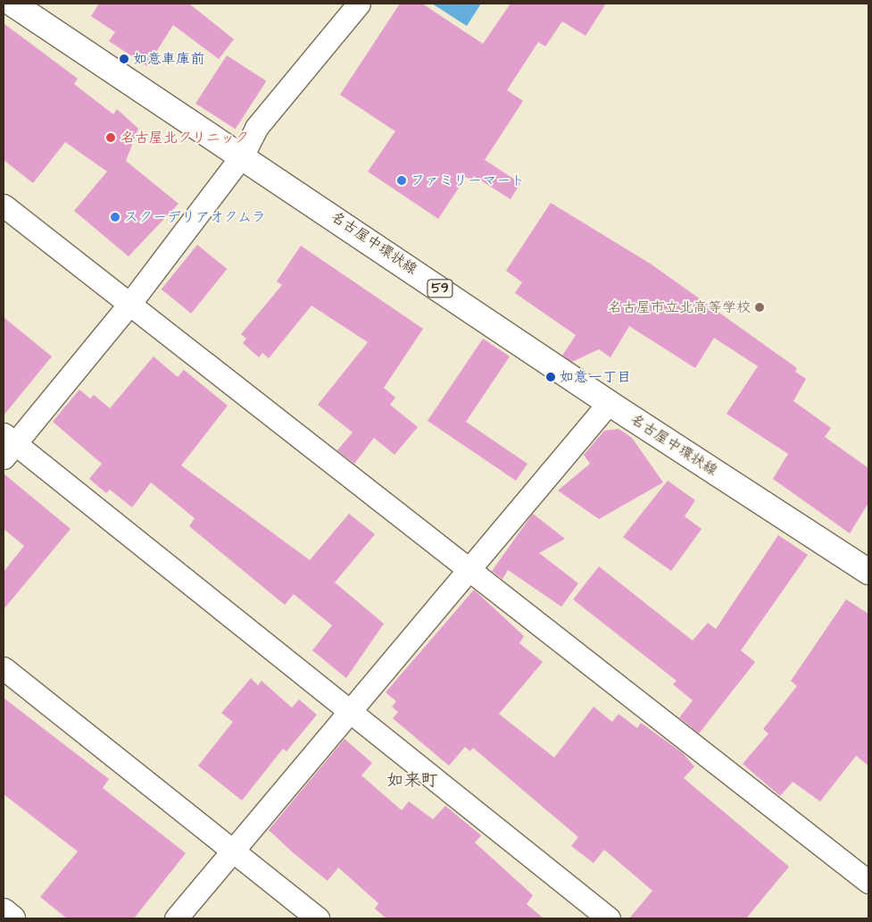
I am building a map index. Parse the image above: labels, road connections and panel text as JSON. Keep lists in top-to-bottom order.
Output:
{
  "streets": {
    "main road": ["名古屋中環状線", "59"]
  },
  "districts": ["如来町"],
  "places": [
    "如意車庫前",
    "名古屋北クリニック",
    "ファミリーマート",
    "スクーデリアオクムラ",
    "名古屋市立北高等学校",
    "如意一丁目"
  ]
}
